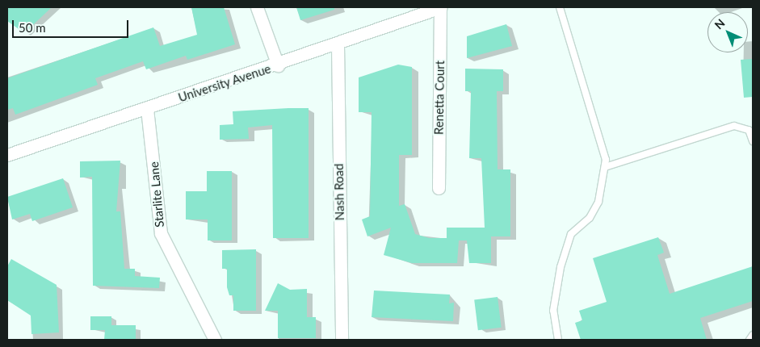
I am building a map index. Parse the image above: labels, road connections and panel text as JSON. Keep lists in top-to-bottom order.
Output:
{
  "streets": {
    "street": [
      "University Avenue",
      "Renetta Court",
      "Nash Road",
      "Starlite Lane"
    ]
  },
  "crossings": [
    ["University Avenue", "Renetta Court"],
    ["University Avenue", "Nash Road"],
    ["University Avenue", "Starlite Lane"]
  ],
  "scale_bar": "50 m",
  "north": "top left"
}
